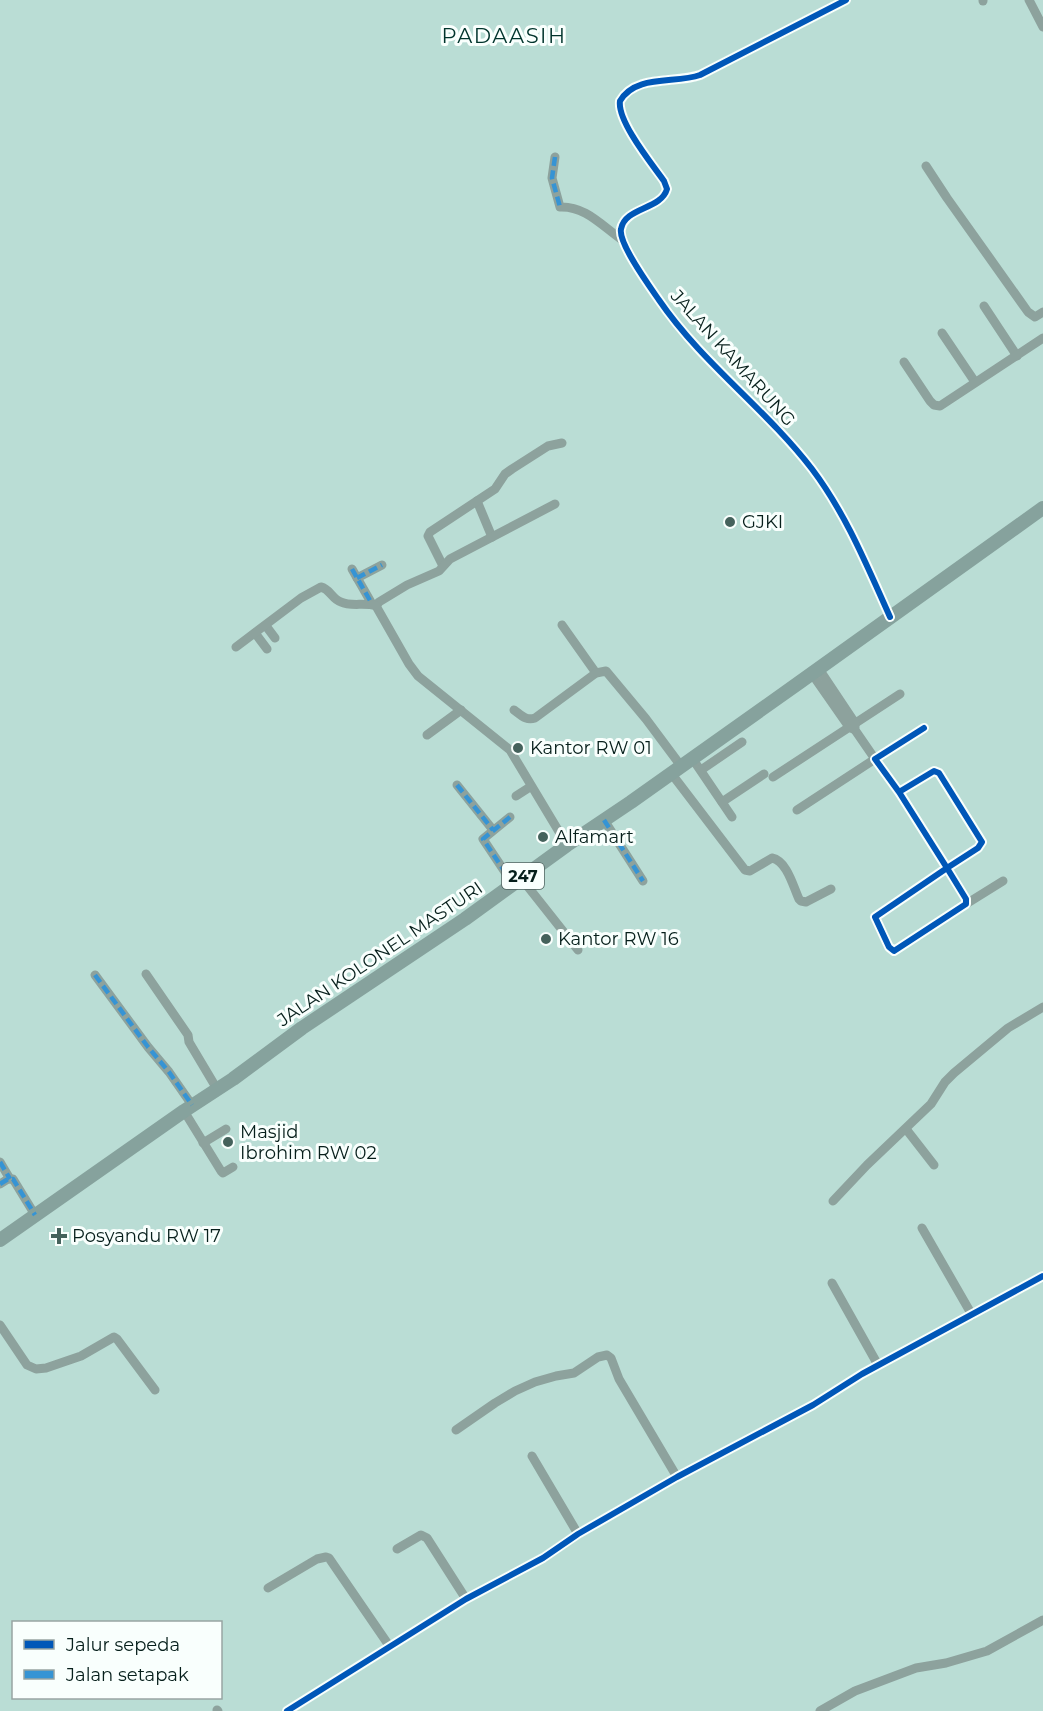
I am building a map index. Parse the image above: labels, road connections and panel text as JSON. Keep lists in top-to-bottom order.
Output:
{
  "streets": {
    "main road": ["247", "JALAN KOLONEL MASTURI"],
    "street": ["JALAN KAMARUNG"]
  },
  "crossings": [
    ["JALAN KAMARUNG", "JALAN KOLONEL MASTURI"]
  ],
  "districts": ["PADAASIH"],
  "places": {
    "other": [
      "GJKI",
      "Kantor RW 01",
      "Alfamart",
      "Kantor RW 16",
      "Masjid Ibrohim RW 02"
    ],
    "health": ["Posyandu RW 17"]
  },
  "legend": ["Jalur sepeda", "Jalan setapak"]
}
